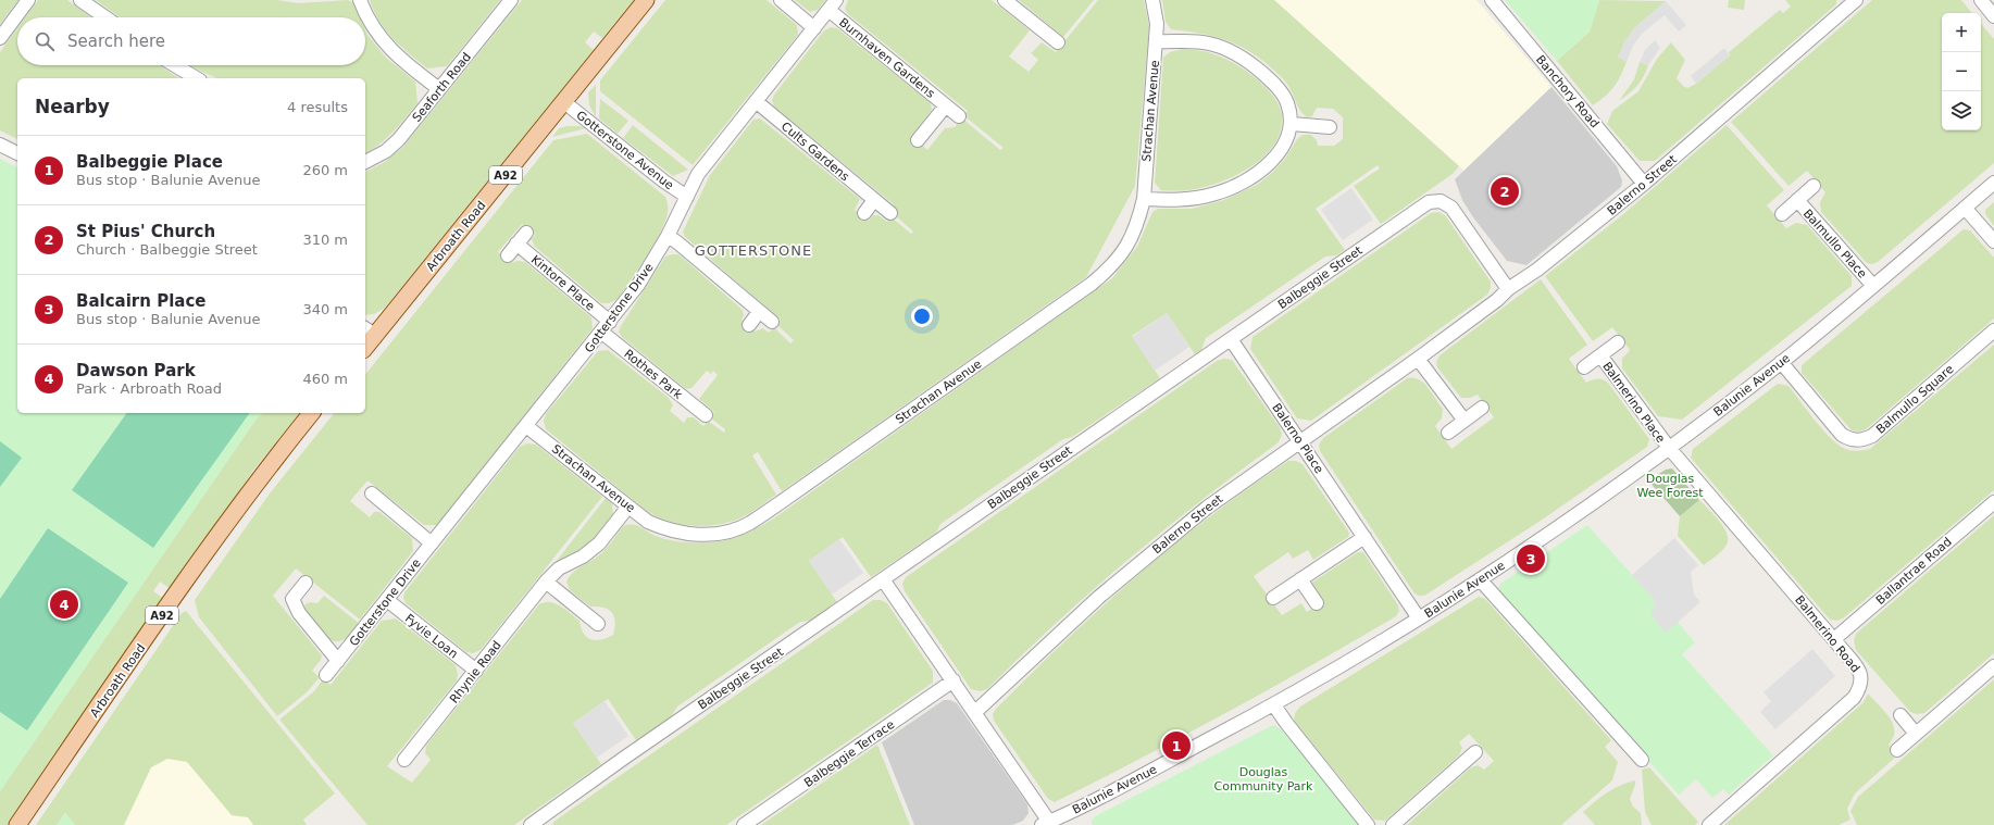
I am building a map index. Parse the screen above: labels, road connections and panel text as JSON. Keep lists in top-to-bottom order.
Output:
{
  "streets": {
    "main road": ["A92", "Arbroath Road"],
    "street": [
      "Burnhaven Gardens",
      "Seaforth Road",
      "Banchory Road",
      "Strachan Avenue",
      "Gotterstone Avenue",
      "Cults Gardens",
      "Balerno Street",
      "Balmullo Place",
      "Balbeggie Street",
      "Kintore Place",
      "Gotterstone Drive",
      "Rothes Park",
      "Balunie Avenue",
      "Balmullo Square",
      "Balmerino Place",
      "Balerno Place",
      "Ballantrae Road",
      "Balmerino Road",
      "Fyvie Loan",
      "Rhynie Road",
      "Balbeggie Terrace"
    ]
  },
  "crossings": [
    ["Burnhaven Gardens", "Gotterstone Drive"],
    ["Banchory Road", "Balerno Street"],
    ["Strachan Avenue", "Gotterstone Drive"],
    ["Strachan Avenue", "Rhynie Road"],
    ["Gotterstone Avenue", "Arbroath Road"],
    ["Gotterstone Avenue", "Gotterstone Drive"],
    ["Cults Gardens", "Gotterstone Drive"],
    ["Balerno Street", "Balbeggie Street"],
    ["Balerno Street", "Balerno Place"],
    ["Balmullo Place", "Balunie Avenue"],
    ["Balbeggie Street", "Balerno Place"],
    ["Kintore Place", "Gotterstone Drive"],
    ["Gotterstone Drive", "Rothes Park"],
    ["Gotterstone Drive", "Fyvie Loan"],
    ["Balunie Avenue", "Balmullo Square"],
    ["Balunie Avenue", "Balmerino Place"],
    ["Balunie Avenue", "Balerno Place"],
    ["Balunie Avenue", "Balmerino Road"],
    ["Balmerino Place", "Balmerino Road"],
    ["Ballantrae Road", "Balmerino Road"],
    ["Fyvie Loan", "Rhynie Road"]
  ],
  "districts": ["GOTTERSTONE"],
  "parks": ["Douglas Wee Forest", "Douglas Community Park"],
  "page": {
    "map_buttons": ["+", "−"],
    "search": "Search here",
    "heading": ["Nearby", "4 results"],
    "list": [
      {
        "mark": "1",
        "name": "Balbeggie Place",
        "note": "Bus stop · Balunie Avenue",
        "value": "260 m"
      },
      {
        "mark": "2",
        "name": "St Pius' Church",
        "note": "Church · Balbeggie Street",
        "value": "310 m"
      },
      {
        "mark": "3",
        "name": "Balcairn Place",
        "note": "Bus stop · Balunie Avenue",
        "value": "340 m"
      },
      {
        "mark": "4",
        "name": "Dawson Park",
        "note": "Park · Arbroath Road",
        "value": "460 m"
      }
    ],
    "pins": [
      "2",
      "3",
      "4",
      "1"
    ]
  }
}
